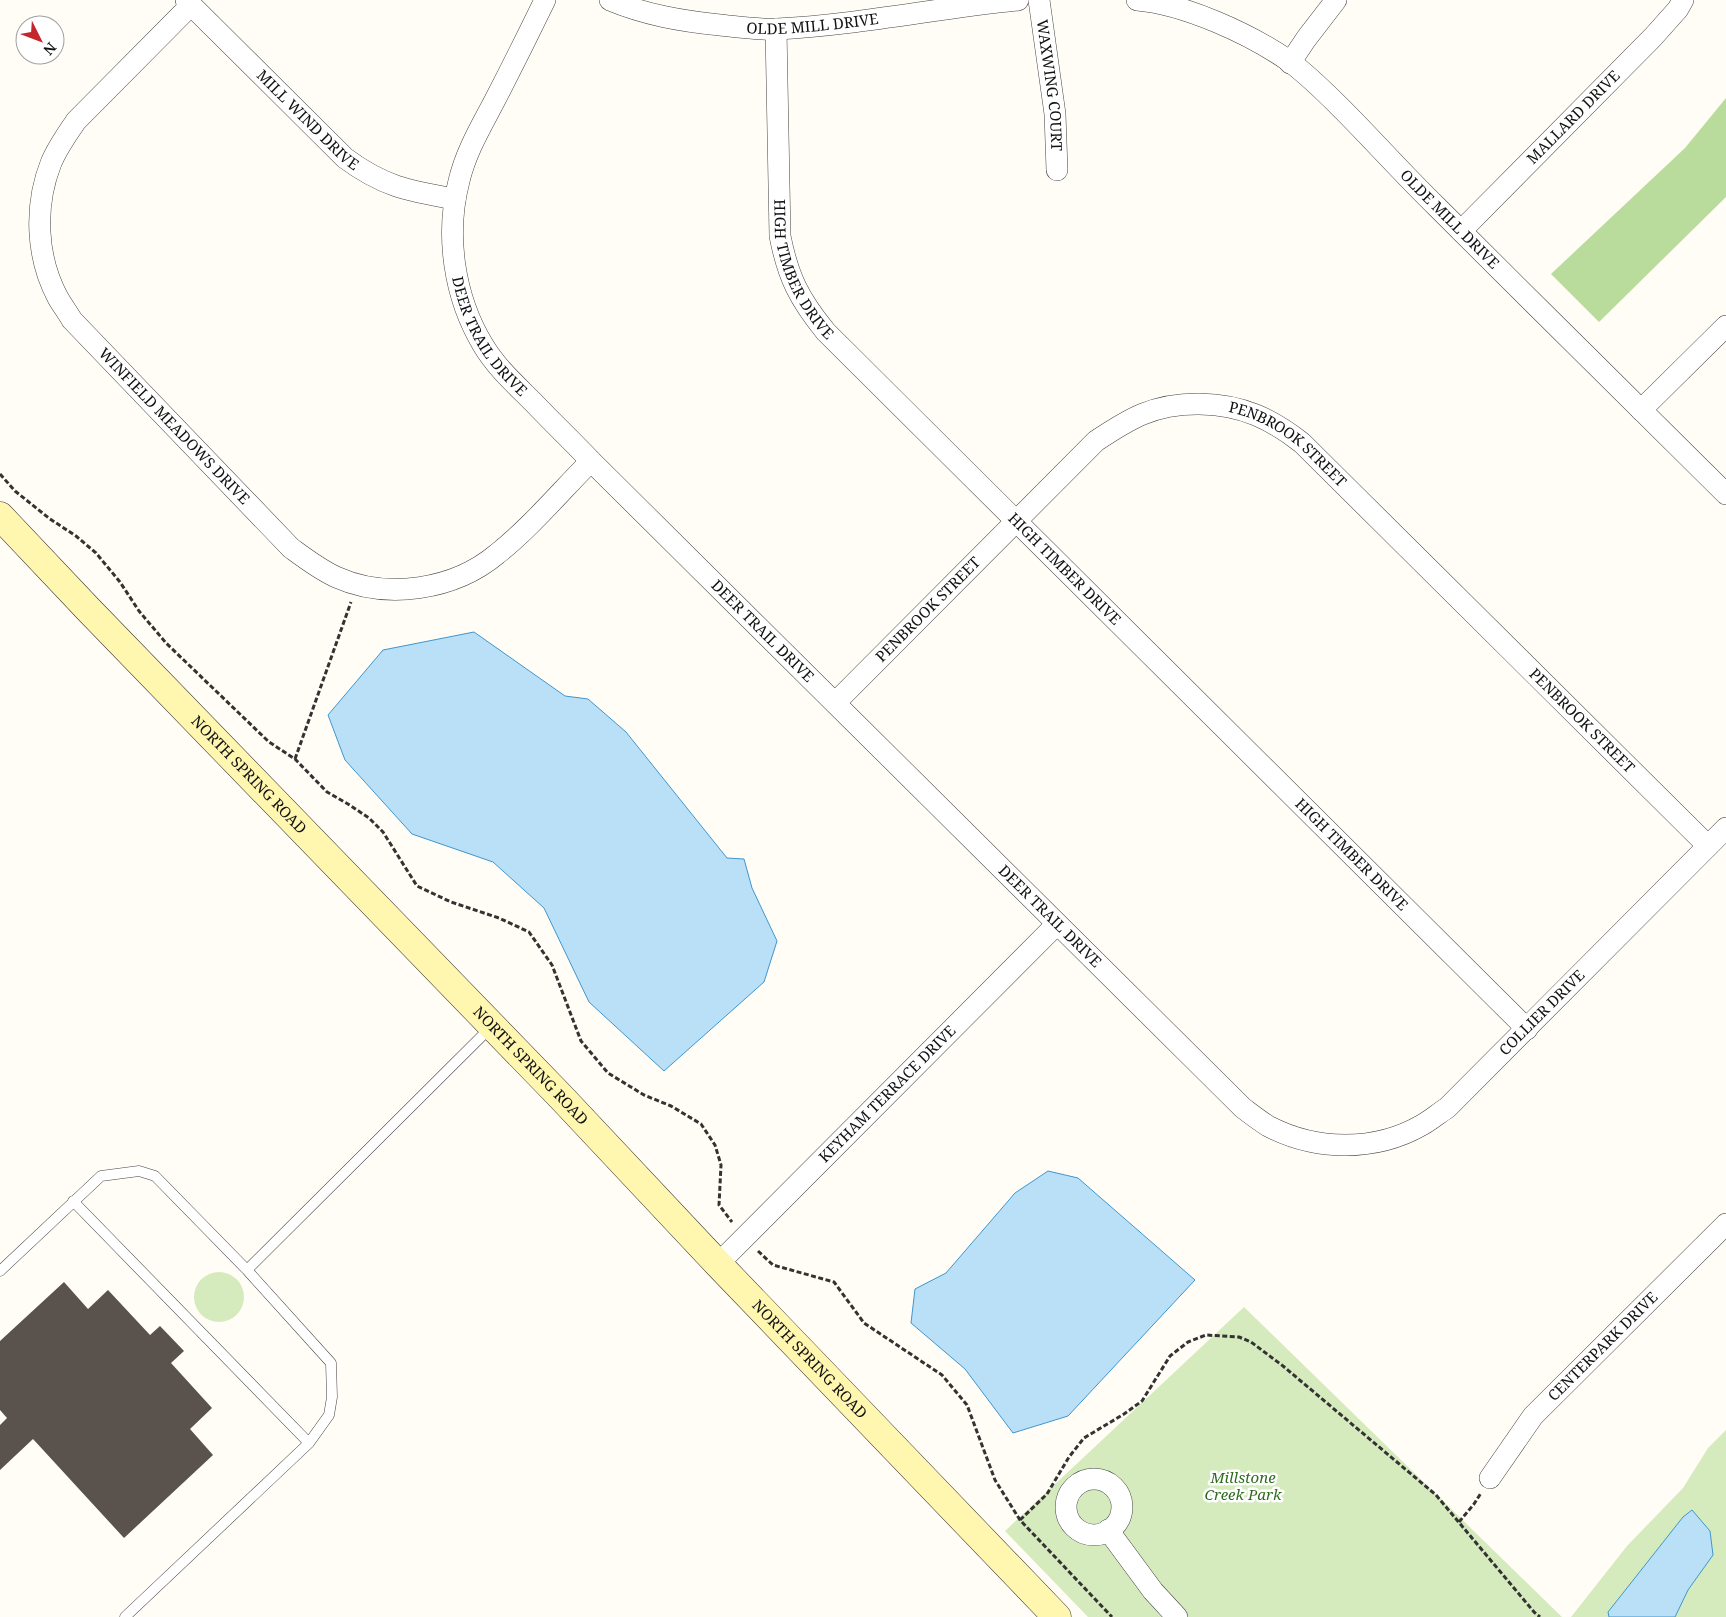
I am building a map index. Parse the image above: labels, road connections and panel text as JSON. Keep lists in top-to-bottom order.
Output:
{
  "streets": {
    "main road": ["NORTH SPRING ROAD"],
    "street": [
      "OLDE MILL DRIVE",
      "WAXWING COURT",
      "MALLARD DRIVE",
      "MILL WIND DRIVE",
      "HIGH TIMBER DRIVE",
      "DEER TRAIL DRIVE",
      "WINFIELD MEADOWS DRIVE",
      "PENBROOK STREET",
      "COLLIER DRIVE",
      "KEYHAM TERRACE DRIVE",
      "CENTERPARK DRIVE"
    ]
  },
  "crossings": [
    ["OLDE MILL DRIVE", "MALLARD DRIVE"],
    ["OLDE MILL DRIVE", "HIGH TIMBER DRIVE"],
    ["MILL WIND DRIVE", "DEER TRAIL DRIVE"],
    ["MILL WIND DRIVE", "WINFIELD MEADOWS DRIVE"],
    ["HIGH TIMBER DRIVE", "PENBROOK STREET"],
    ["HIGH TIMBER DRIVE", "COLLIER DRIVE"],
    ["DEER TRAIL DRIVE", "WINFIELD MEADOWS DRIVE"],
    ["DEER TRAIL DRIVE", "PENBROOK STREET"],
    ["DEER TRAIL DRIVE", "COLLIER DRIVE"],
    ["DEER TRAIL DRIVE", "KEYHAM TERRACE DRIVE"],
    ["PENBROOK STREET", "COLLIER DRIVE"],
    ["NORTH SPRING ROAD", "KEYHAM TERRACE DRIVE"]
  ],
  "parks": ["Millstone Creek Park"],
  "north": "bottom right"
}
